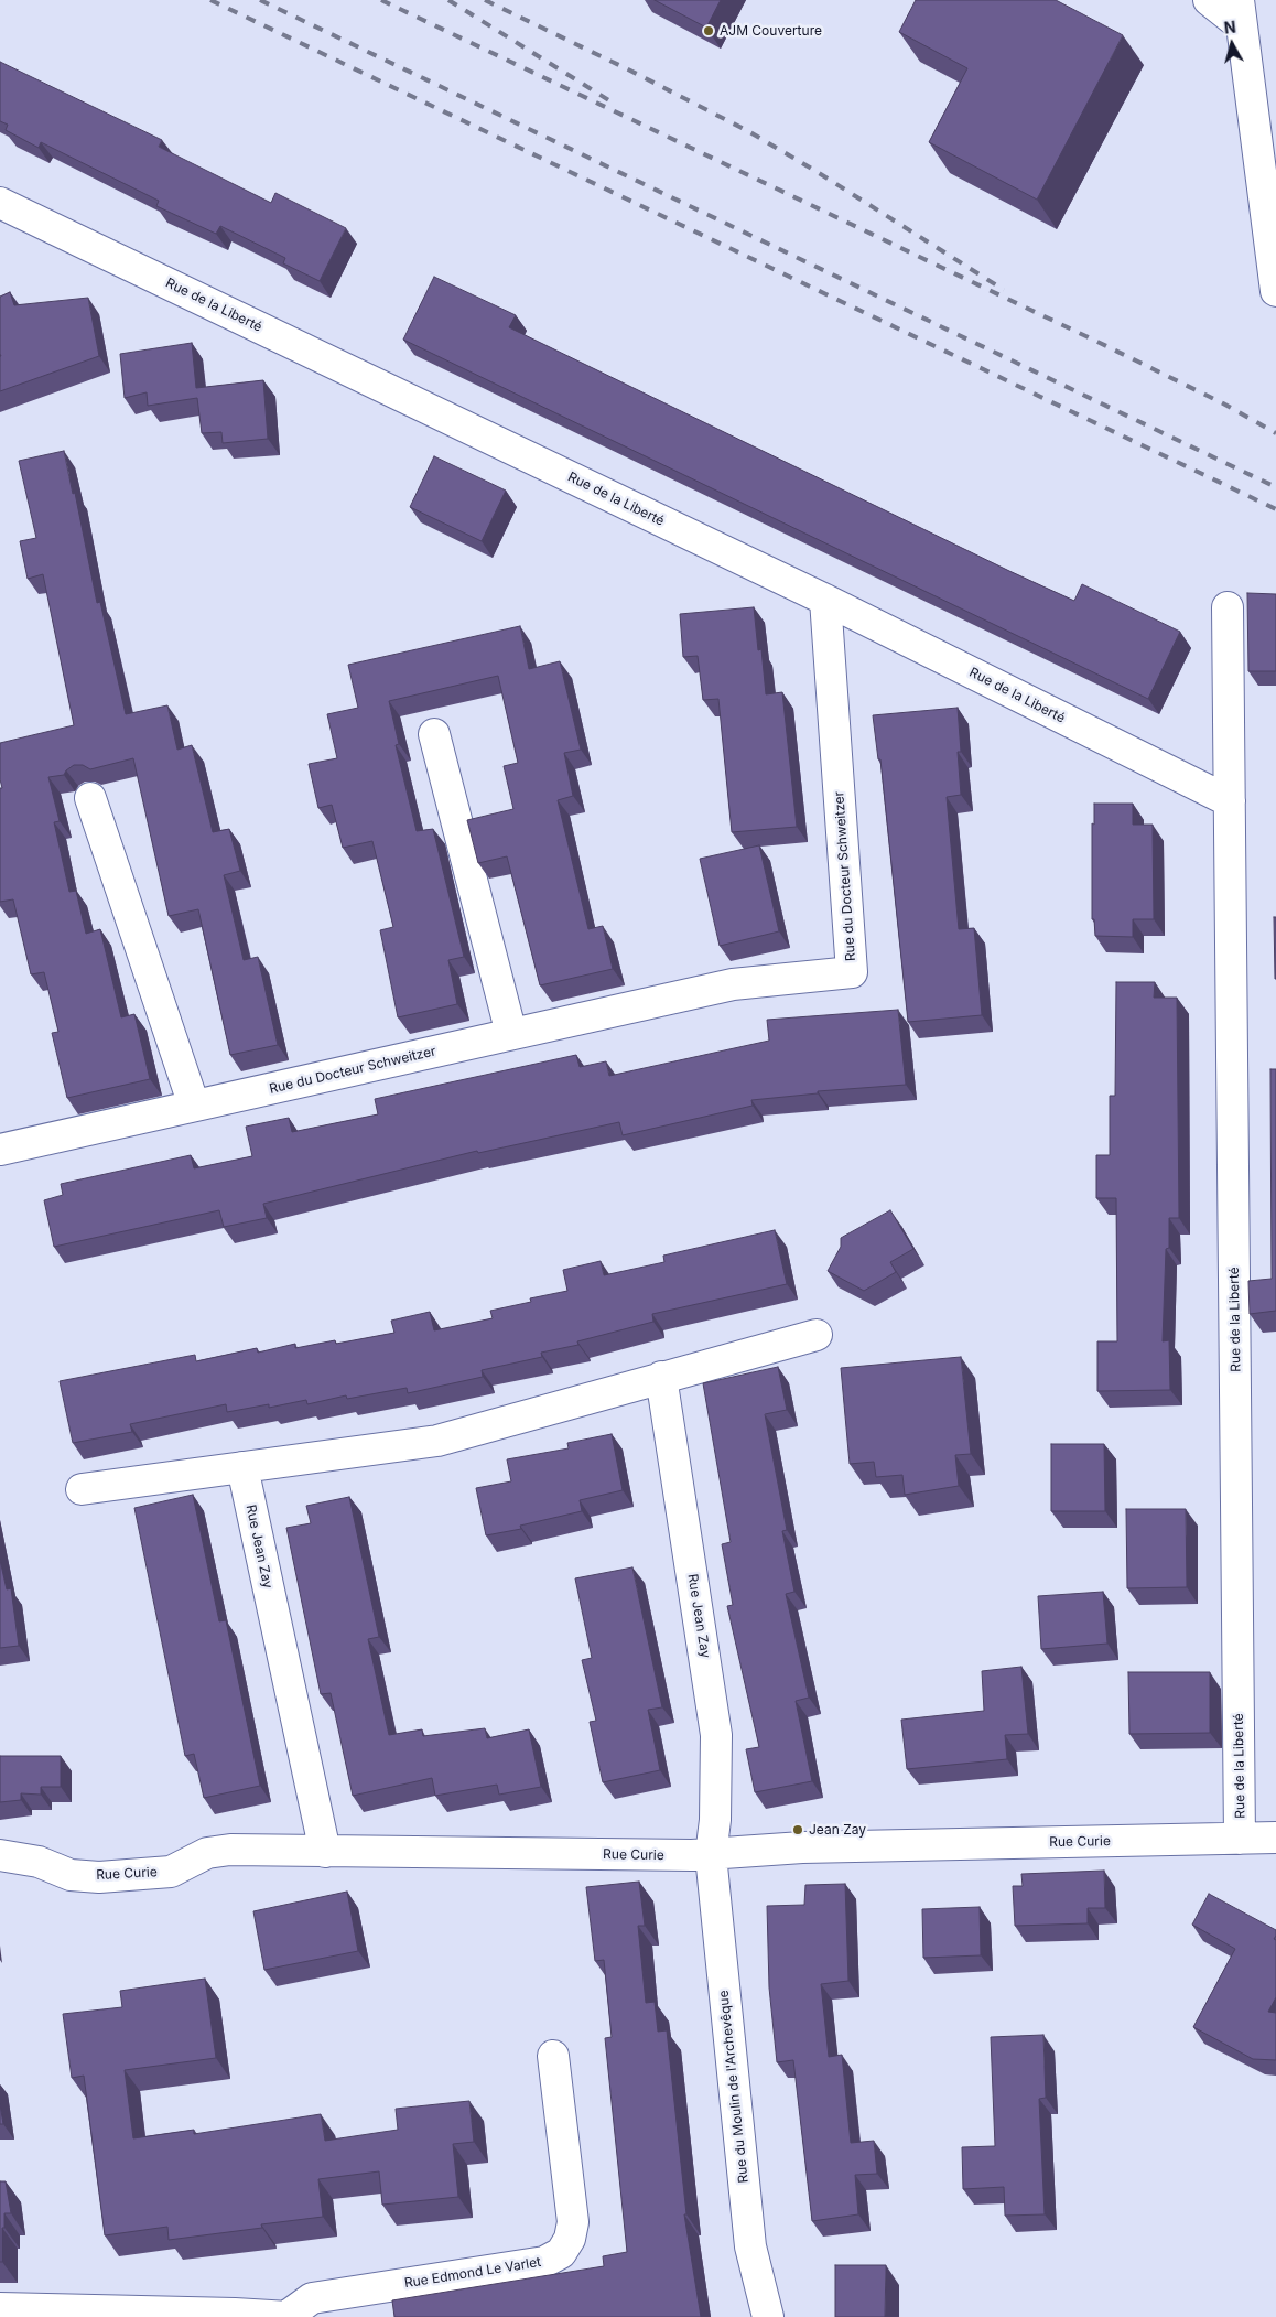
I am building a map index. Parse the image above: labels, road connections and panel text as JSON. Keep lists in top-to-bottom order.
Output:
{
  "streets": {
    "street": [
      "Rue de la Liberté",
      "Rue du Docteur Schweitzer",
      "Rue Jean Zay",
      "Rue Curie",
      "Rue du Moulin de l'Archevêque",
      "Rue Edmond Le Varlet"
    ]
  },
  "crossings": [
    ["Rue de la Liberté", "Rue du Docteur Schweitzer"],
    ["Rue de la Liberté", "Rue Curie"],
    ["Rue Jean Zay", "Rue Curie"],
    ["Rue Jean Zay", "Rue du Moulin de l'Archevêque"],
    ["Rue Curie", "Rue du Moulin de l'Archevêque"]
  ],
  "places": ["AJM Couverture", "Jean Zay"],
  "north": "top"
}
